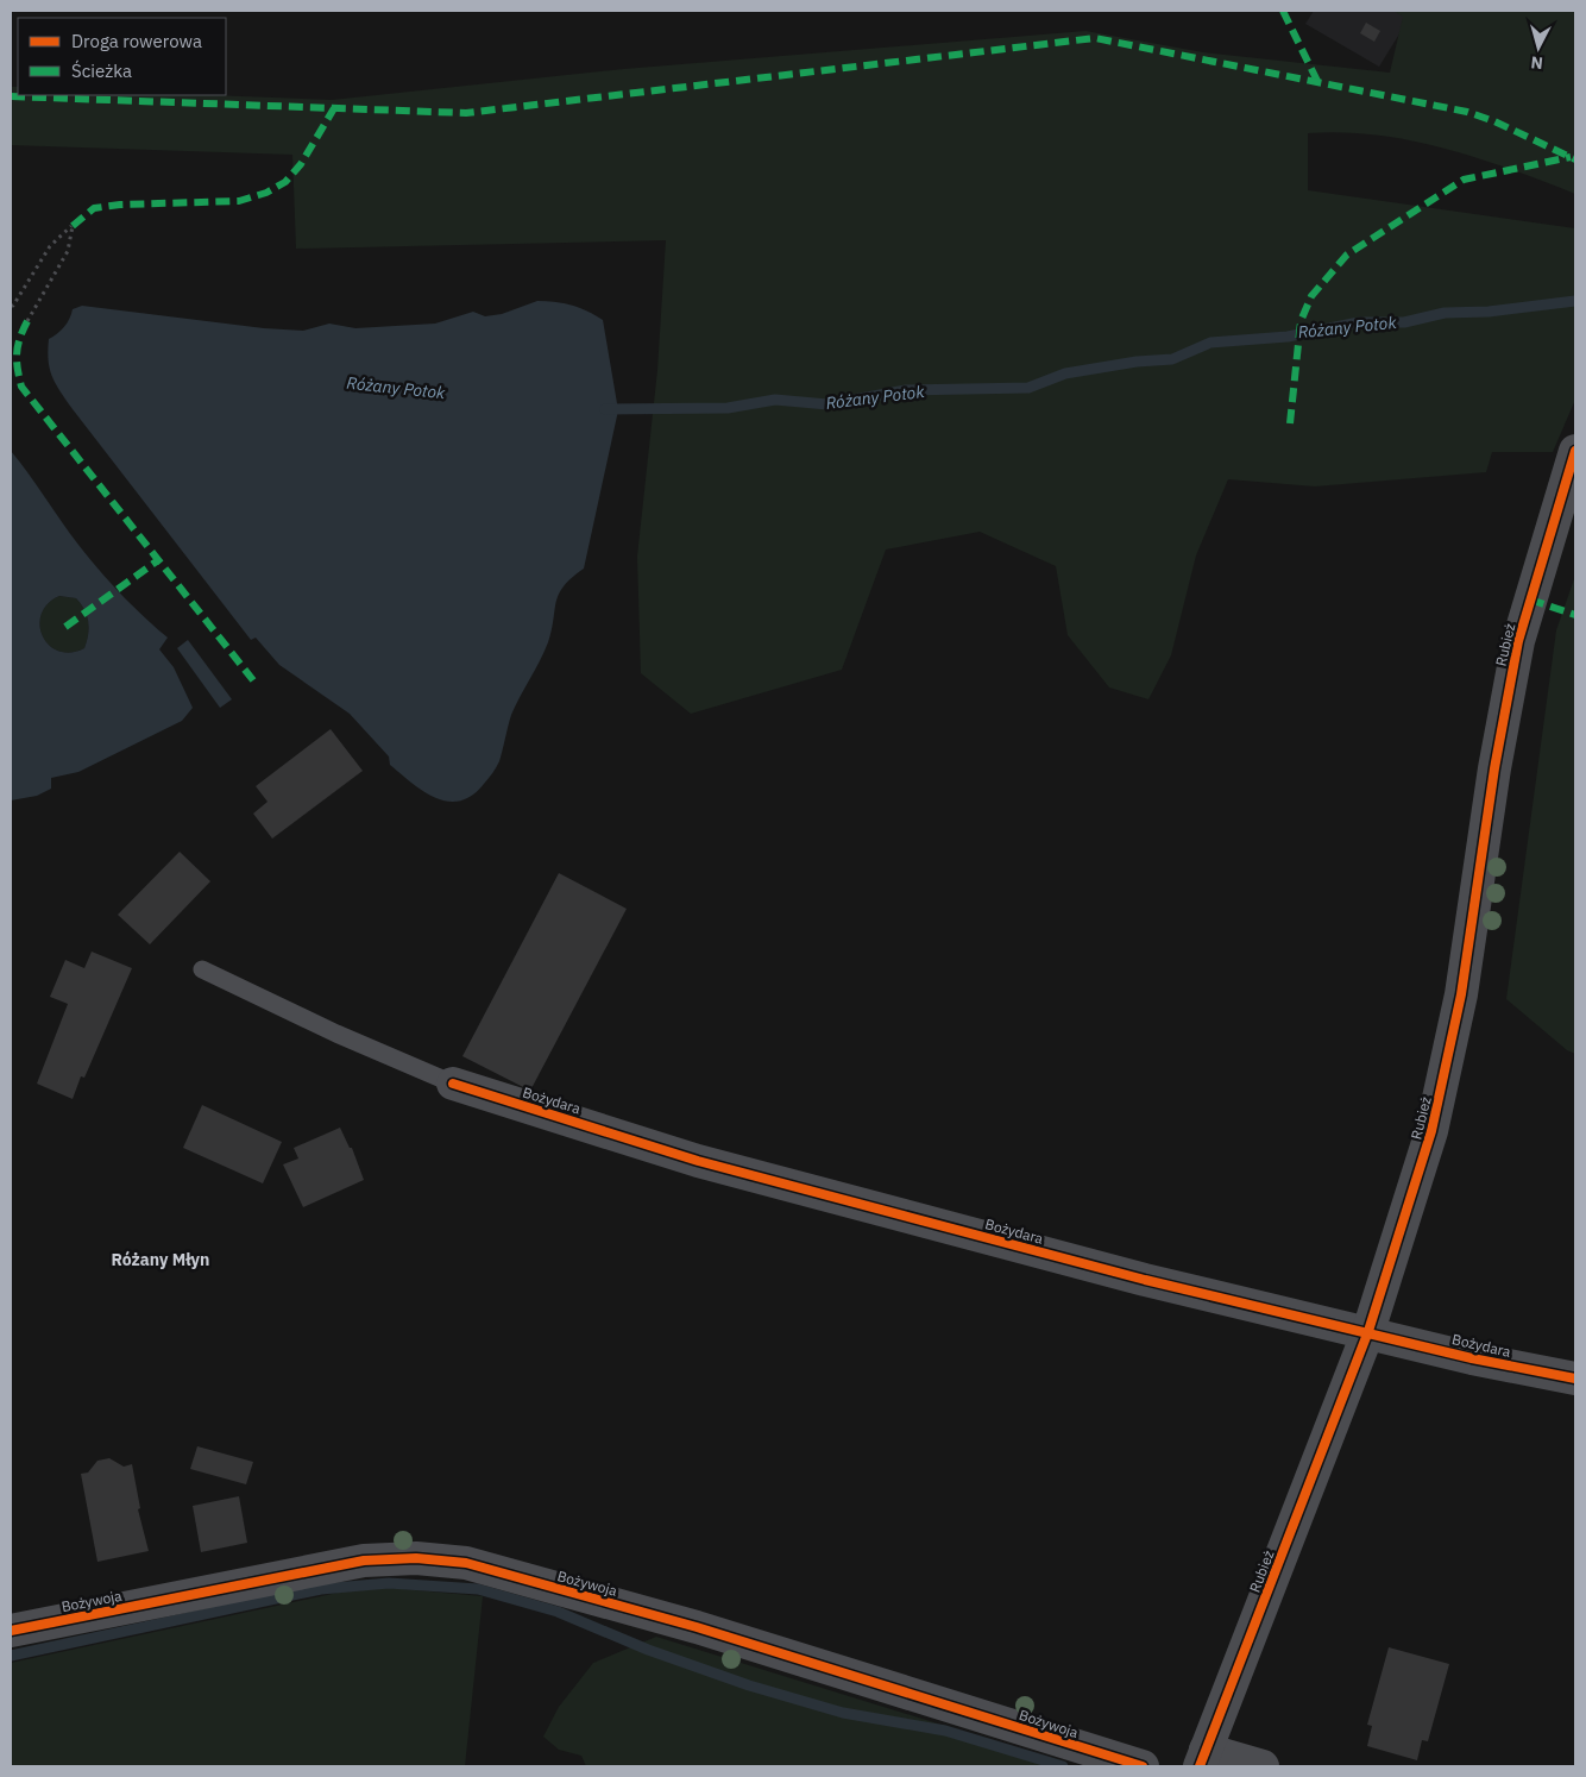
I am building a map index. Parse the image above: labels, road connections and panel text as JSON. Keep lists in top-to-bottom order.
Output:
{
  "streets": {
    "street": ["Rubież", "Bożydara", "Bożywoja"]
  },
  "crossings": [
    ["Rubież", "Bożydara"]
  ],
  "districts": ["Różany Młyn"],
  "water": ["Różany Potok"],
  "legend": ["Droga rowerowa", "Ścieżka"],
  "north": "bottom"
}
